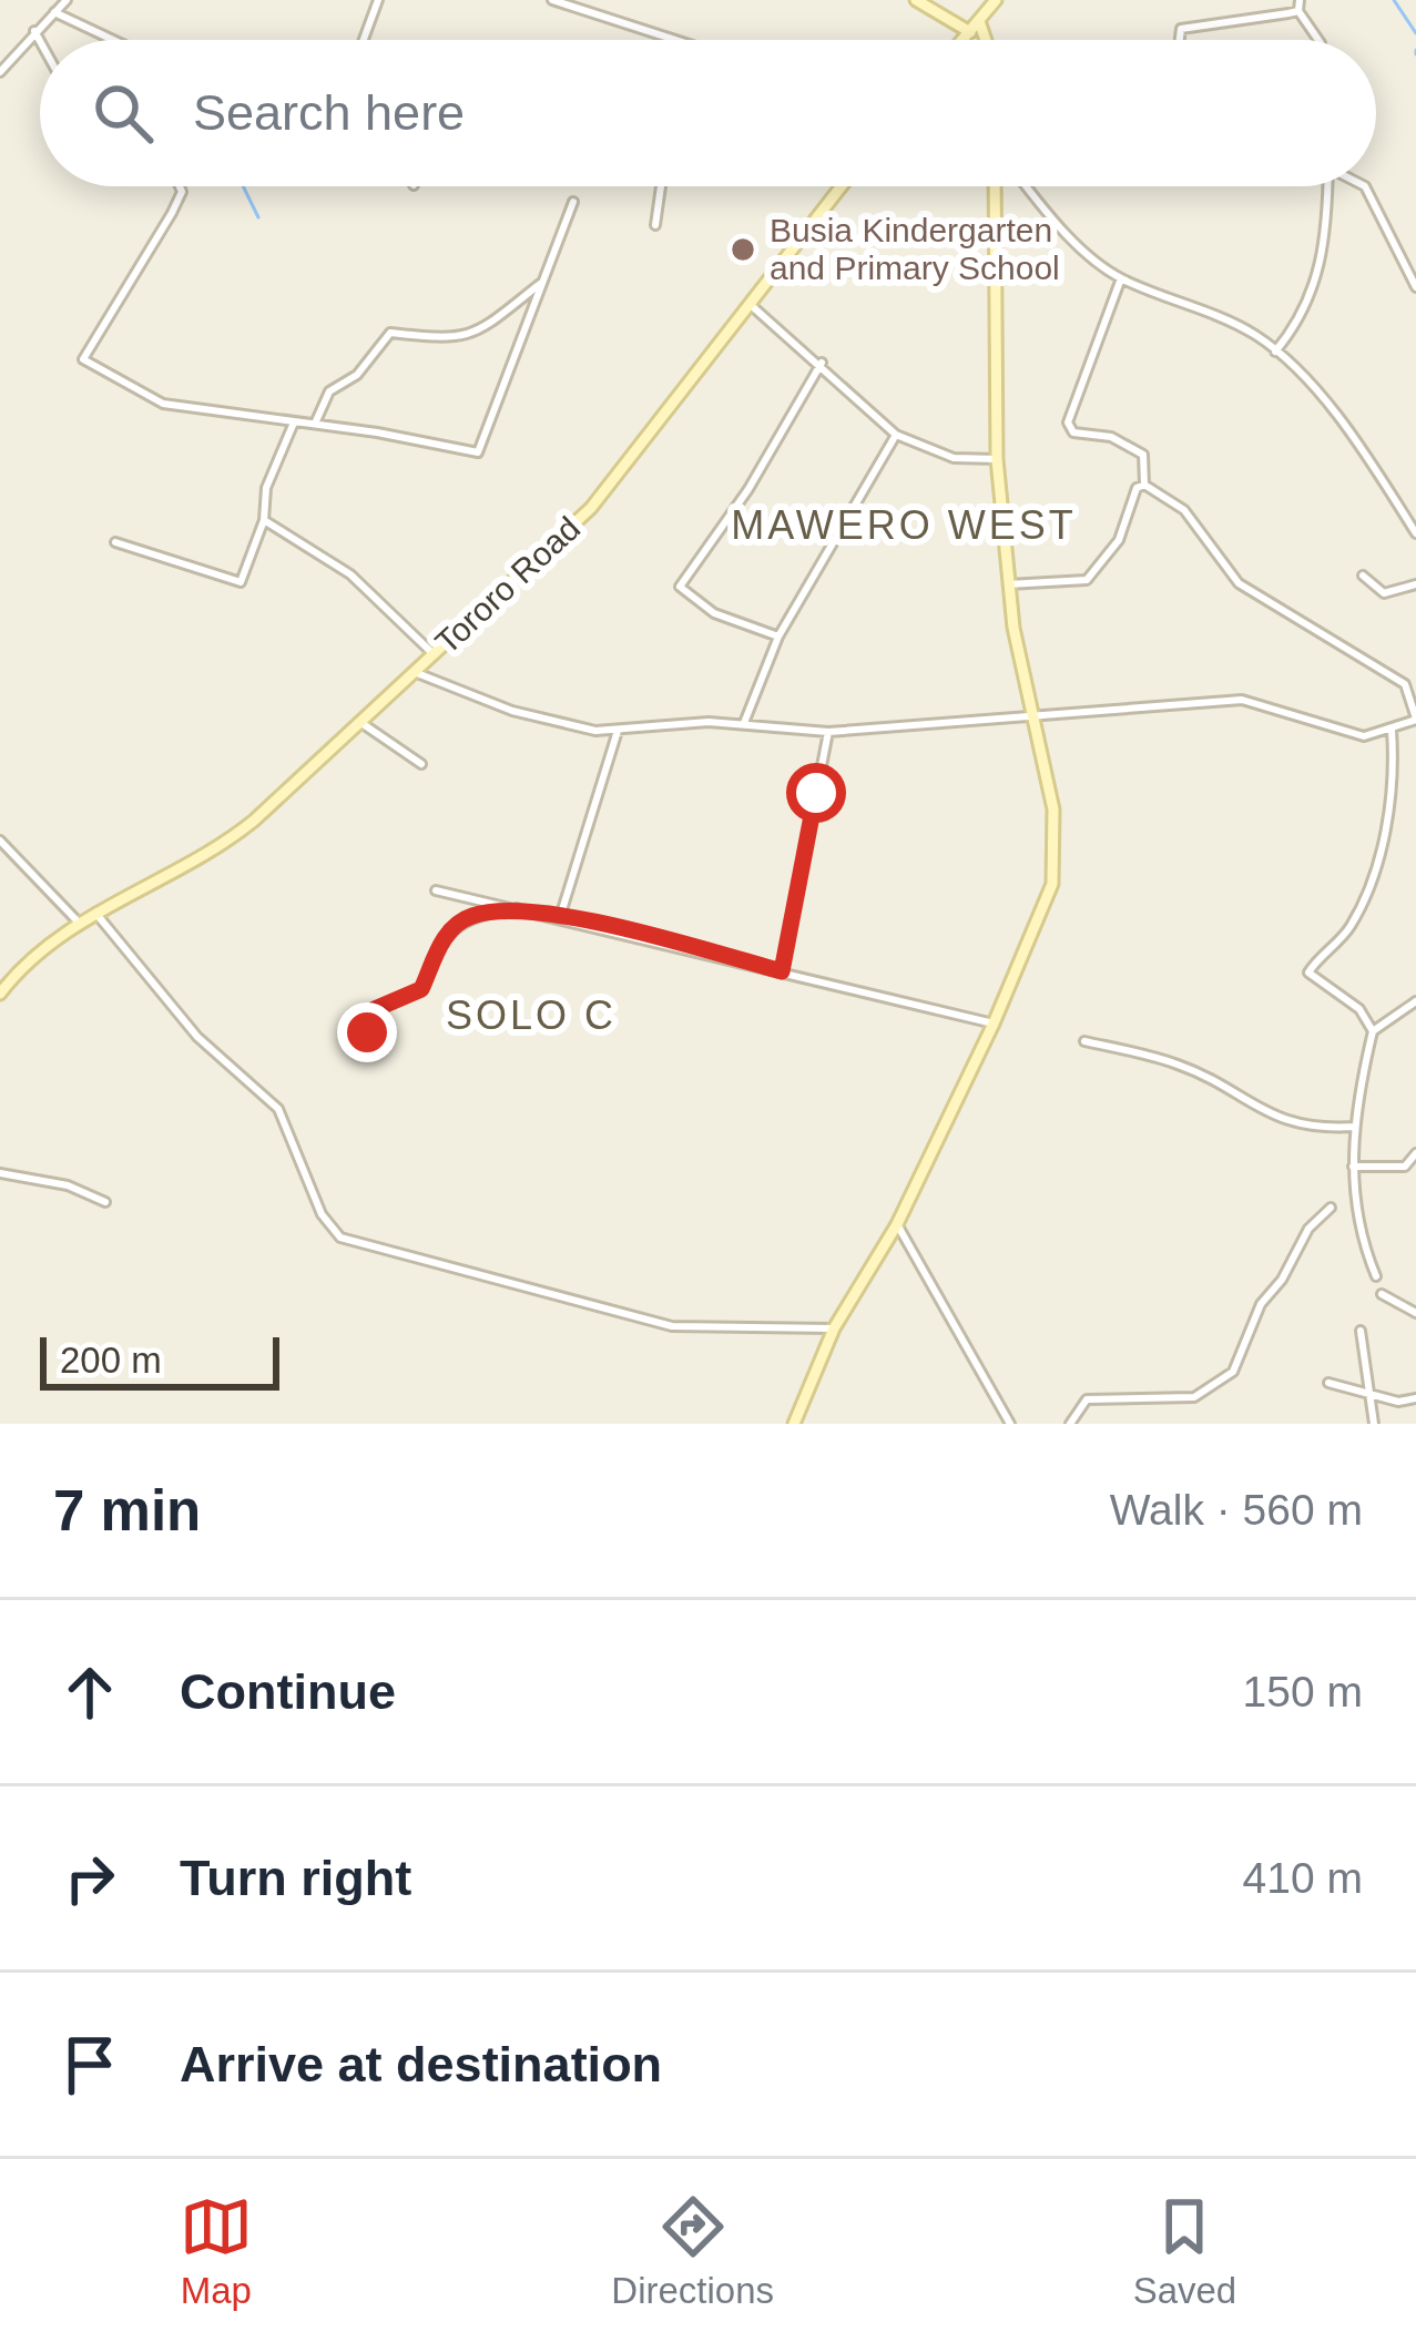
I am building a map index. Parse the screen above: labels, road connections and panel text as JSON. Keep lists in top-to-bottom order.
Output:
{
  "streets": {
    "main road": ["Tororo Road"]
  },
  "districts": ["MAWERO WEST", "SOLO C"],
  "places": ["Busia Kindergarten and Primary School"],
  "scale_bar": "200 m",
  "page": {
    "search": "Search here",
    "scale": "200 m",
    "heading": ["7 min", "Walk · 560 m"],
    "list": [
      ["Continue", "150 m"],
      ["Turn right", "410 m"],
      "Arrive at destination"
    ],
    "nav": ["Map", "Directions", "Saved"]
  }
}
